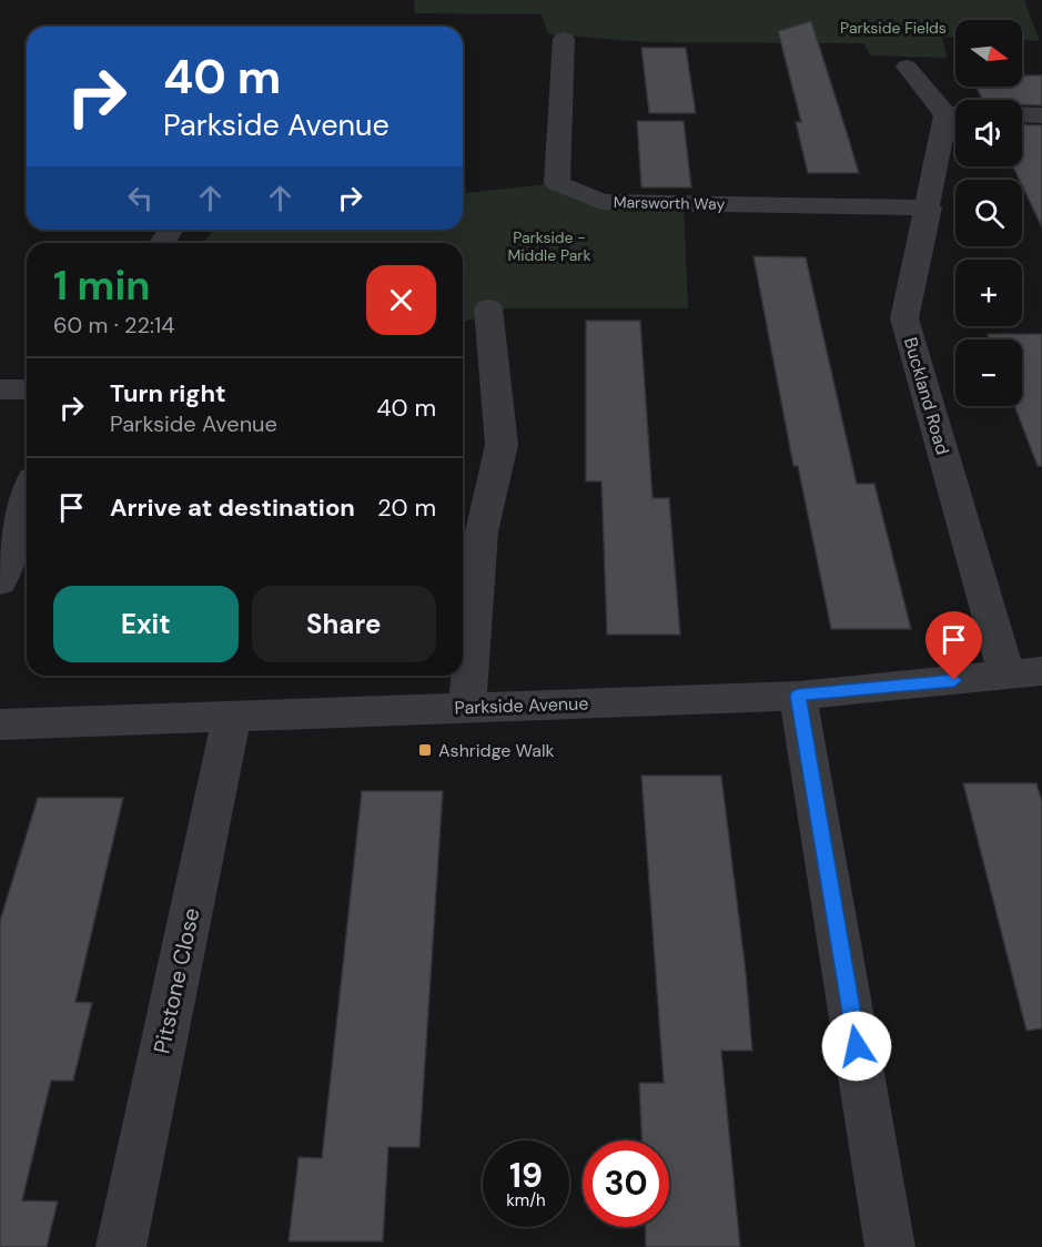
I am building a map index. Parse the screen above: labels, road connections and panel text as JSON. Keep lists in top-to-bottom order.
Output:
{
  "streets": {
    "street": [
      "Marsworth Way",
      "Buckland Road",
      "Parkside Avenue",
      "Pitstone Close"
    ]
  },
  "crossings": [
    ["Marsworth Way", "Buckland Road"],
    ["Buckland Road", "Parkside Avenue"],
    ["Parkside Avenue", "Pitstone Close"]
  ],
  "parks": ["Parkside Fields", "Parkside - Middle Park"],
  "places": {
    "transit": ["Ashridge Walk"]
  },
  "north": "right",
  "page": {
    "map_buttons": ["+", "−"],
    "turn": ["40 m", "Parkside Avenue"],
    "heading": ["1 min", "60 m · 22:14"],
    "list": [
      {
        "name": "Turn right",
        "note": "Parkside Avenue",
        "value": "40 m"
      },
      {
        "name": "Arrive at destination",
        "value": "20 m"
      }
    ],
    "buttons": ["Exit", "Share"],
    "speed": "19 km/h",
    "limit": "30"
  }
}
